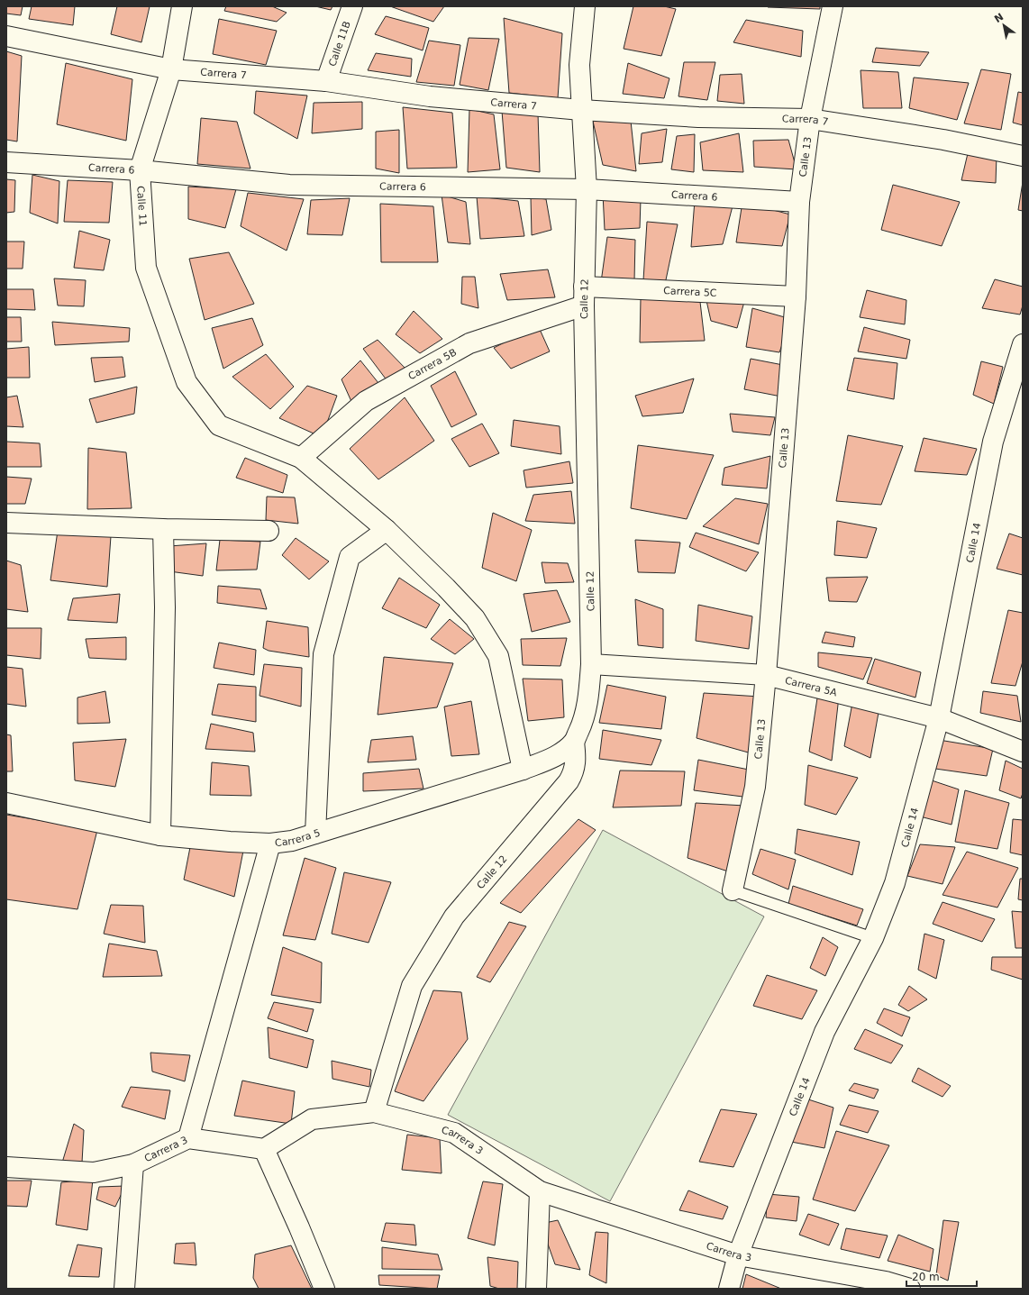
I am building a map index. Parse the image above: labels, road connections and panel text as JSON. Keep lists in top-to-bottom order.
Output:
{
  "streets": {
    "street": [
      "Calle 11B",
      "Carrera 7",
      "Calle 13",
      "Carrera 6",
      "Calle 11",
      "Carrera 5C",
      "Calle 12",
      "Carrera 5B",
      "Calle 14",
      "Carrera 5A",
      "Carrera 5",
      "Carrera 3"
    ]
  },
  "crossings": [
    ["Calle 11B", "Carrera 7"],
    ["Carrera 7", "Calle 13"],
    ["Carrera 7", "Calle 11"],
    ["Carrera 7", "Calle 12"],
    ["Calle 13", "Carrera 6"],
    ["Calle 13", "Carrera 5C"],
    ["Calle 13", "Carrera 5A"],
    ["Carrera 6", "Calle 11"],
    ["Carrera 6", "Calle 12"],
    ["Calle 11", "Carrera 5B"],
    ["Calle 11", "Carrera 5"],
    ["Carrera 5C", "Calle 12"],
    ["Carrera 5C", "Carrera 5B"],
    ["Calle 12", "Carrera 5B"],
    ["Calle 12", "Carrera 5A"],
    ["Calle 12", "Carrera 5"],
    ["Calle 12", "Carrera 3"],
    ["Calle 14", "Carrera 5A"],
    ["Calle 14", "Carrera 3"]
  ],
  "scale_bar": "20 m",
  "north": "top left"
}
